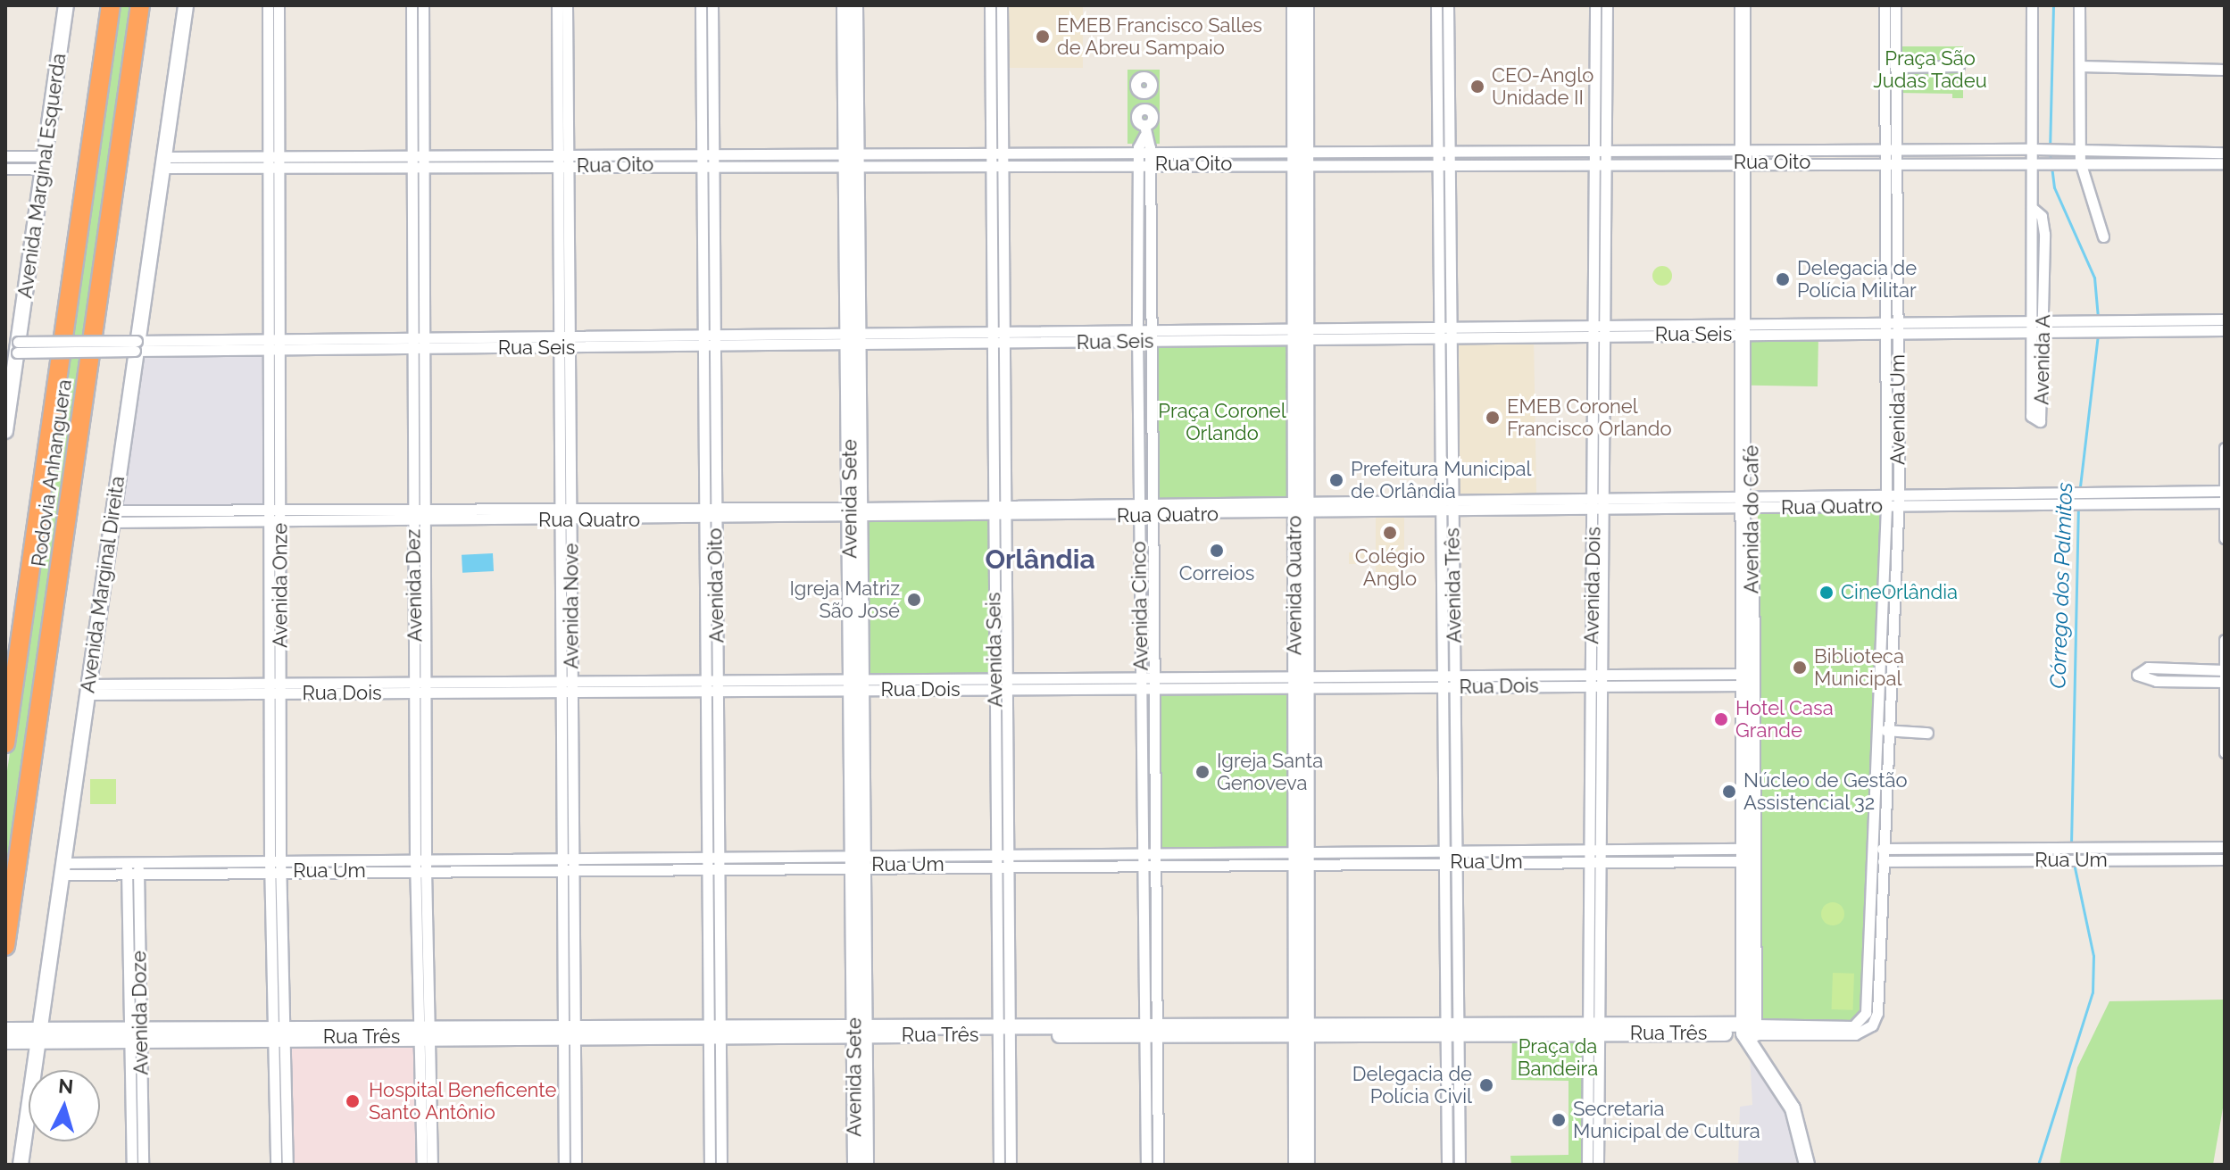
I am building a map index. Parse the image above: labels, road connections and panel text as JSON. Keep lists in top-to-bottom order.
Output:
{
  "streets": {
    "highway": ["Rodovia Anhanguera"],
    "main road": [
      "Avenida Marginal Esquerda",
      "Avenida Sete",
      "Avenida do Café",
      "Avenida Marginal Direita",
      "Avenida Quatro",
      "Rua Três"
    ],
    "street": [
      "Rua Oito",
      "Rua Seis",
      "Avenida A",
      "Avenida Um",
      "Rua Quatro",
      "Avenida Onze",
      "Avenida Dez",
      "Avenida Oito",
      "Avenida Três",
      "Avenida Dois",
      "Avenida Nove",
      "Avenida Cinco",
      "Avenida Seis",
      "Rua Dois",
      "Rua Um",
      "Avenida Doze"
    ]
  },
  "crossings": [
    ["Rua Oito", "Avenida A"],
    ["Rua Oito", "Avenida Um"],
    ["Rua Oito", "Avenida Sete"],
    ["Rua Oito", "Avenida do Café"],
    ["Rua Oito", "Avenida Marginal Direita"],
    ["Rua Oito", "Avenida Onze"],
    ["Rua Oito", "Avenida Dez"],
    ["Rua Oito", "Avenida Oito"],
    ["Rua Oito", "Avenida Quatro"],
    ["Rua Oito", "Avenida Três"],
    ["Rua Oito", "Avenida Dois"],
    ["Rua Oito", "Avenida Nove"],
    ["Rua Oito", "Avenida Cinco"],
    ["Rua Oito", "Avenida Seis"],
    ["Avenida Marginal Esquerda", "Rua Seis"],
    ["Rua Seis", "Avenida A"],
    ["Rua Seis", "Avenida Um"],
    ["Rua Seis", "Avenida Sete"],
    ["Rua Seis", "Avenida do Café"],
    ["Rua Seis", "Avenida Marginal Direita"],
    ["Rua Seis", "Avenida Onze"],
    ["Rua Seis", "Avenida Dez"],
    ["Rua Seis", "Avenida Oito"],
    ["Rua Seis", "Avenida Quatro"],
    ["Rua Seis", "Avenida Três"],
    ["Rua Seis", "Avenida Dois"],
    ["Rua Seis", "Avenida Nove"],
    ["Rua Seis", "Avenida Cinco"],
    ["Rua Seis", "Avenida Seis"],
    ["Avenida Um", "Rua Quatro"],
    ["Avenida Um", "Rua Um"],
    ["Avenida Um", "Rua Três"],
    ["Avenida Sete", "Rua Quatro"],
    ["Avenida Sete", "Rua Dois"],
    ["Avenida Sete", "Rua Um"],
    ["Avenida Sete", "Rua Três"],
    ["Rua Quatro", "Avenida do Café"],
    ["Rua Quatro", "Avenida Marginal Direita"],
    ["Rua Quatro", "Avenida Onze"],
    ["Rua Quatro", "Avenida Dez"],
    ["Rua Quatro", "Avenida Oito"],
    ["Rua Quatro", "Avenida Quatro"],
    ["Rua Quatro", "Avenida Três"],
    ["Rua Quatro", "Avenida Dois"],
    ["Rua Quatro", "Avenida Nove"],
    ["Rua Quatro", "Avenida Cinco"],
    ["Rua Quatro", "Avenida Seis"],
    ["Avenida do Café", "Rua Dois"],
    ["Avenida do Café", "Rua Um"],
    ["Avenida do Café", "Rua Três"],
    ["Avenida Marginal Direita", "Rua Dois"],
    ["Avenida Marginal Direita", "Rua Um"],
    ["Avenida Marginal Direita", "Rua Três"],
    ["Avenida Onze", "Rua Dois"],
    ["Avenida Onze", "Rua Um"],
    ["Avenida Onze", "Rua Três"],
    ["Avenida Dez", "Rua Dois"],
    ["Avenida Dez", "Rua Um"],
    ["Avenida Dez", "Rua Três"],
    ["Avenida Oito", "Rua Dois"],
    ["Avenida Oito", "Rua Um"],
    ["Avenida Oito", "Rua Três"],
    ["Avenida Quatro", "Rua Dois"],
    ["Avenida Quatro", "Rua Um"],
    ["Avenida Quatro", "Rua Três"],
    ["Avenida Três", "Rua Dois"],
    ["Avenida Três", "Rua Um"],
    ["Avenida Três", "Rua Três"],
    ["Avenida Dois", "Rua Dois"],
    ["Avenida Dois", "Rua Um"],
    ["Avenida Dois", "Rua Três"],
    ["Avenida Nove", "Rua Dois"],
    ["Avenida Nove", "Rua Um"],
    ["Avenida Nove", "Rua Três"],
    ["Avenida Cinco", "Rua Dois"],
    ["Avenida Cinco", "Rua Um"],
    ["Avenida Cinco", "Rua Três"],
    ["Avenida Seis", "Rua Dois"],
    ["Avenida Seis", "Rua Um"],
    ["Avenida Seis", "Rua Três"],
    ["Rua Um", "Avenida Doze"],
    ["Avenida Doze", "Rua Três"]
  ],
  "districts": ["Orlândia"],
  "water": ["Córrego dos Palmitos"],
  "parks": ["Praça São Judas Tadeu", "Praça Coronel Orlando", "Praça da Bandeira"],
  "places": [
    "EMEB Francisco Salles de Abreu Sampaio",
    "CEO-Anglo Unidade II",
    "Delegacia de Polícia Militar",
    "EMEB Coronel Francisco Orlando",
    "Prefeitura Municipal de Orlândia",
    "Colégio Anglo",
    "Correios",
    "CineOrlândia",
    "Igreja Matriz São José",
    "Biblioteca Municipal",
    "Hotel Casa Grande",
    "Igreja Santa Genoveva",
    "Núcleo de Gestão Assistencial 32",
    "Delegacia de Polícia Civil",
    "Hospital Beneficente Santo Antônio",
    "Secretaria Municipal de Cultura"
  ],
  "north": "top"
}
